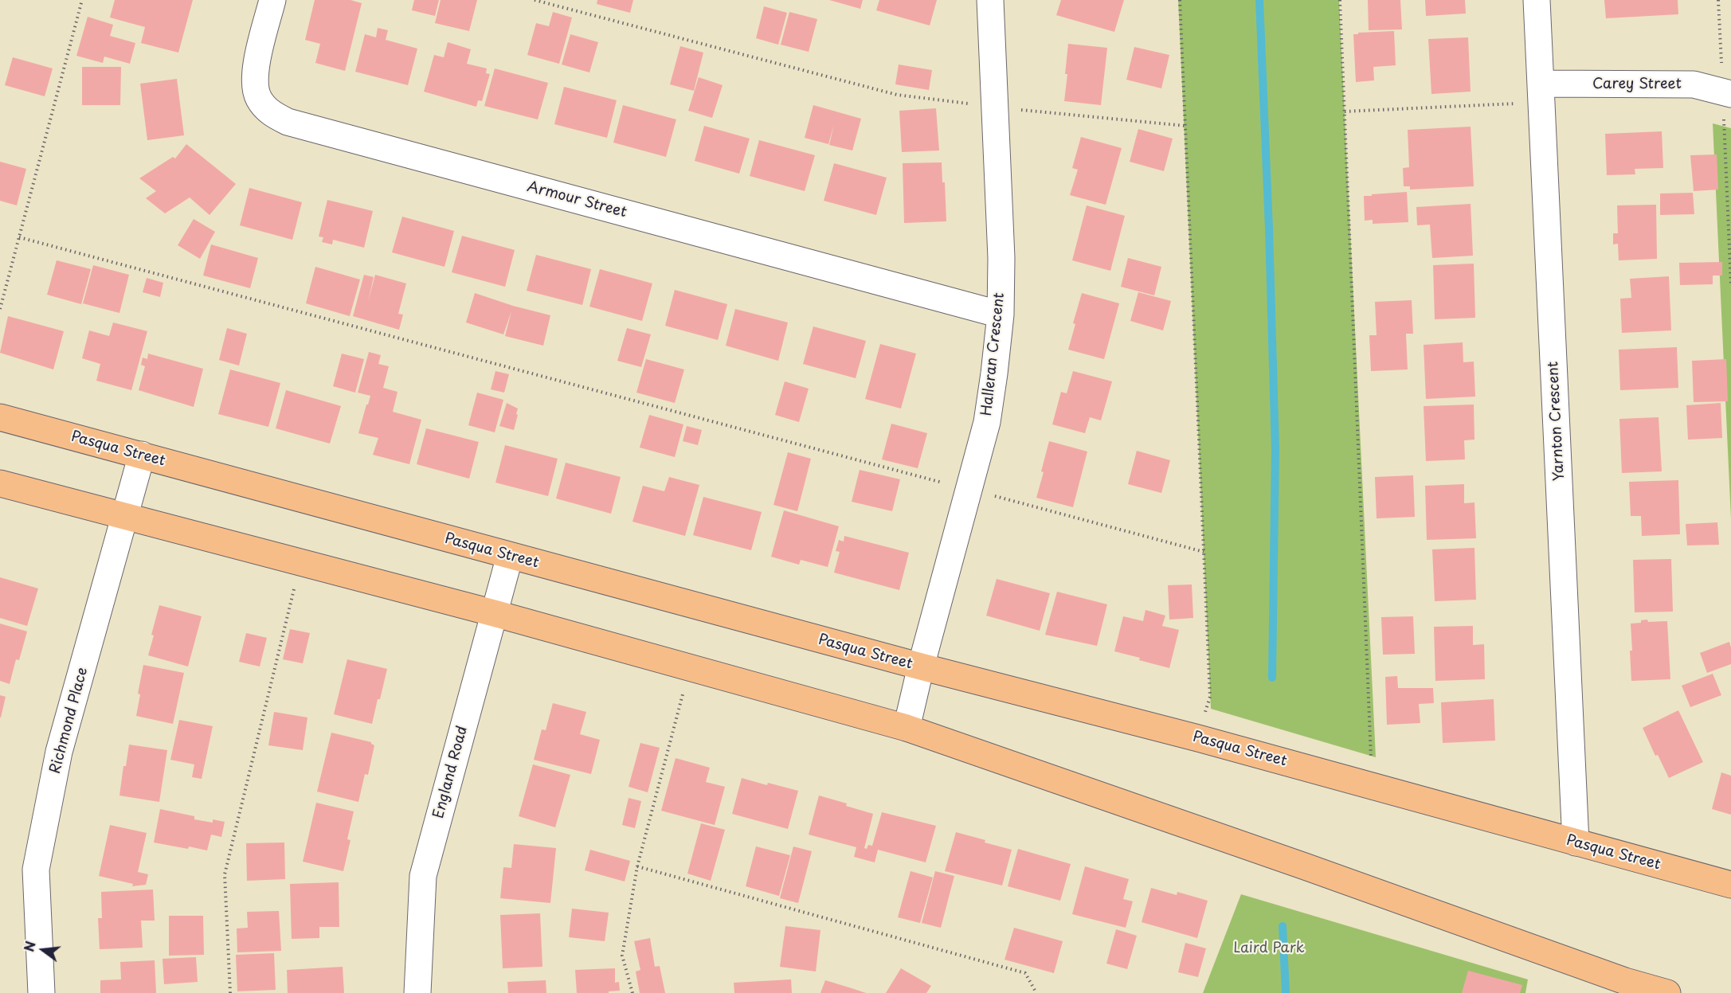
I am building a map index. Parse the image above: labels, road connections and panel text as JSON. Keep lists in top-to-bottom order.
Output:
{
  "streets": {
    "main road": ["Pasqua Street"],
    "street": [
      "Carey Street",
      "Armour Street",
      "Halleran Crescent",
      "Yarnton Crescent",
      "Richmond Place",
      "England Road"
    ]
  },
  "crossings": [
    ["Carey Street", "Yarnton Crescent"],
    ["Armour Street", "Halleran Crescent"],
    ["Halleran Crescent", "Pasqua Street"],
    ["Yarnton Crescent", "Pasqua Street"],
    ["Pasqua Street", "Richmond Place"],
    ["Pasqua Street", "England Road"]
  ],
  "parks": ["Laird Park"],
  "north": "left"
}
